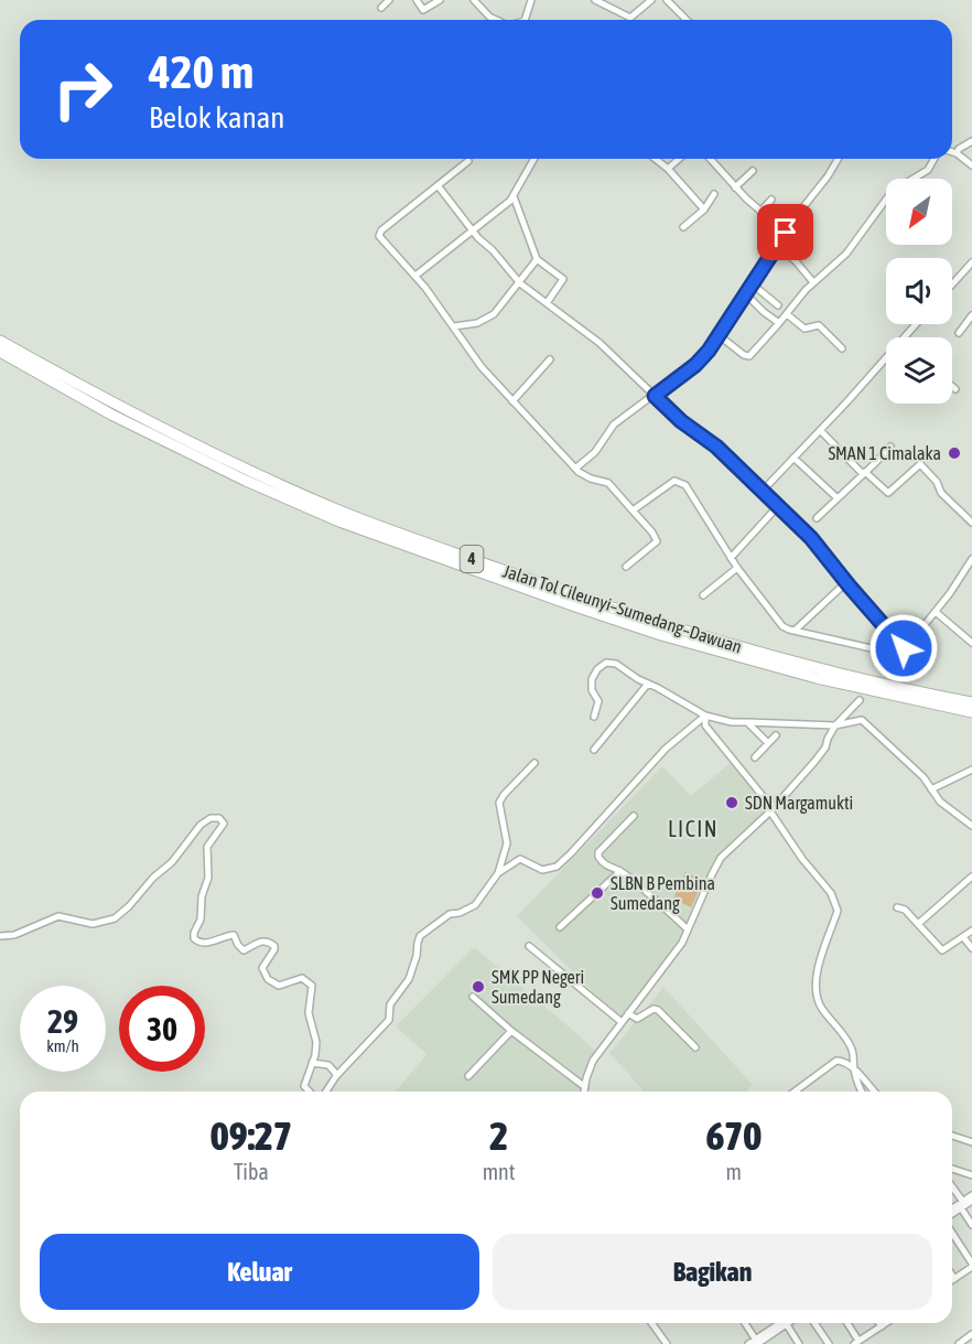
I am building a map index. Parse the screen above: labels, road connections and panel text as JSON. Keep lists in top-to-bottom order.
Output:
{
  "streets": {
    "highway": ["4", "Jalan Tol Cileunyi–Sumedang–Dawuan"]
  },
  "districts": ["LICIN"],
  "places": [
    "SMAN 1 Cimalaka",
    "SDN Margamukti",
    "SLBN B Pembina Sumedang",
    "SMK PP Negeri Sumedang"
  ],
  "north": "bottom left",
  "page": {
    "turn": ["420 m", "Belok kanan"],
    "speed": "29 km/h",
    "limit": "30",
    "eta": [
      "09:27",
      "Tiba",
      "2",
      "mnt",
      "670",
      "m"
    ],
    "buttons": ["Keluar", "Bagikan"]
  }
}
